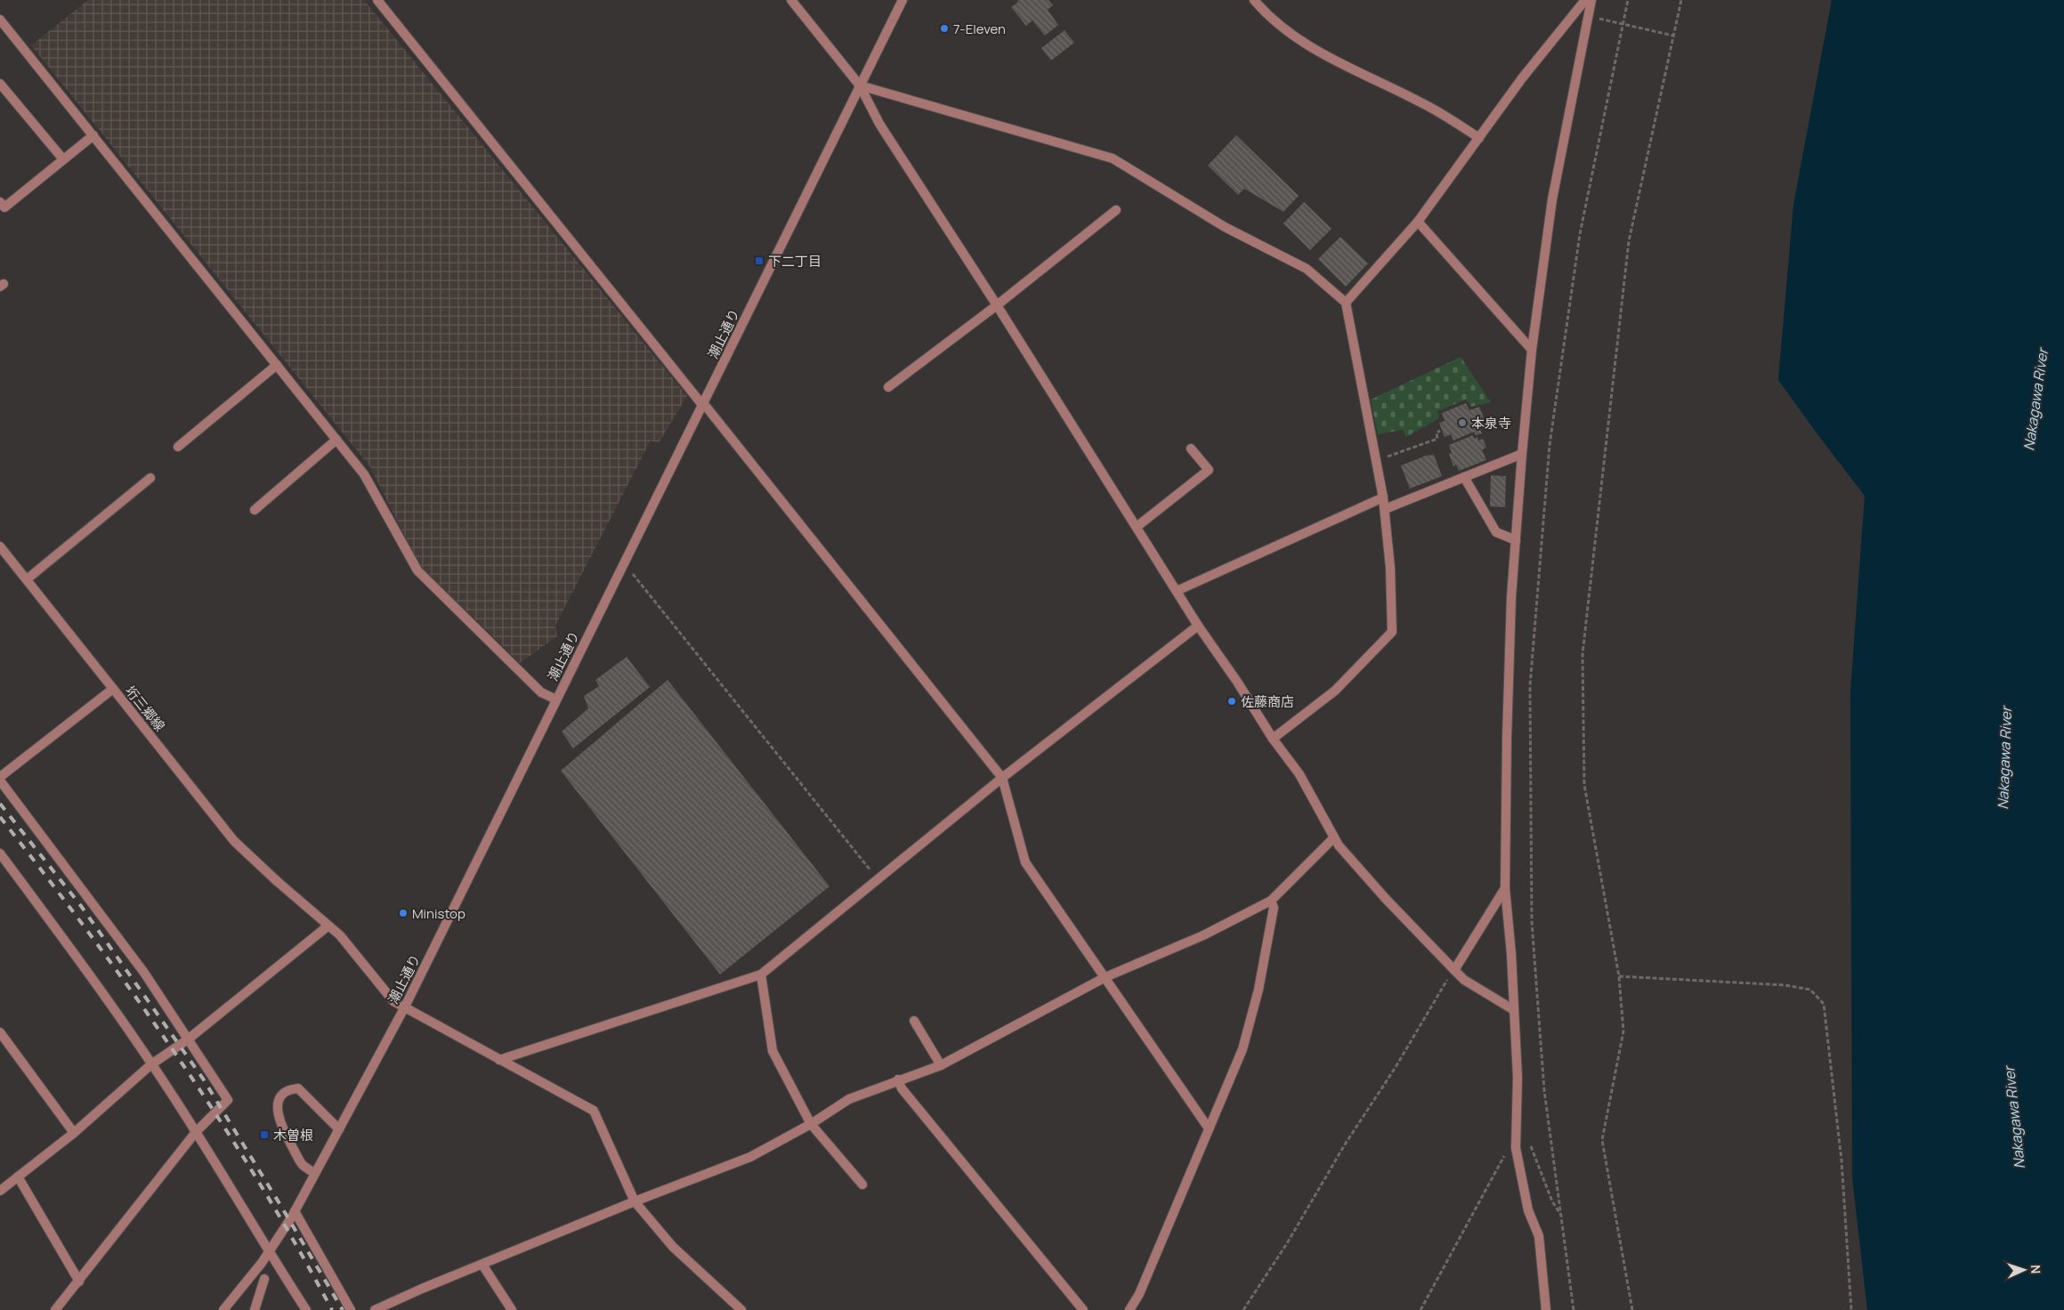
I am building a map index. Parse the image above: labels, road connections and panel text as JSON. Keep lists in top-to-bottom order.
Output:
{
  "streets": {
    "street": ["潮止通り", "垳三郷線"]
  },
  "crossings": [
    ["潮止通り", "垳三郷線"]
  ],
  "water": ["Nakagawa River"],
  "places": {
    "other": [
      "7-Eleven",
      "本泉寺",
      "佐藤商店",
      "Ministop"
    ],
    "transit": ["下二丁目", "木曽根"]
  },
  "north": "right"
}
